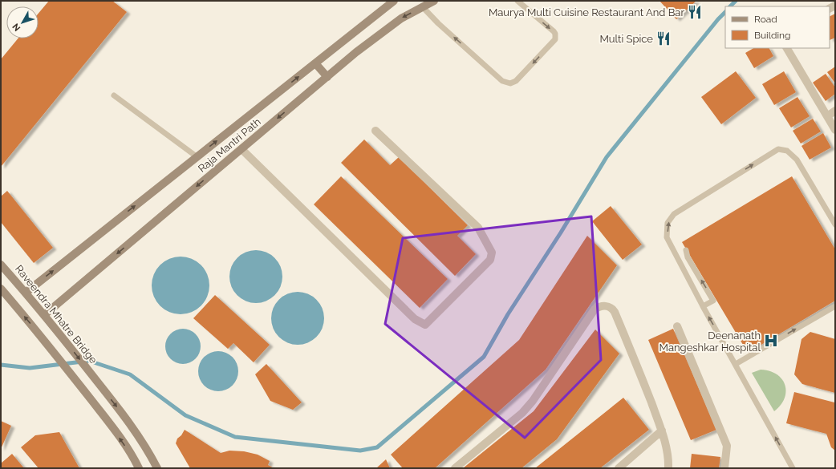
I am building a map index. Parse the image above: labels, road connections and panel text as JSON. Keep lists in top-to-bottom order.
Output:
{
  "streets": {
    "main road": ["Raja Mantri Path", "Raveendra Mhatre Bridge"]
  },
  "crossings": [
    ["Raja Mantri Path", "Raveendra Mhatre Bridge"]
  ],
  "places": {
    "restaurant": ["Maurya Multi Cuisine Restaurant And Bar", "Multi Spice"],
    "hospital": ["Deenanath Mangeshkar Hospital"]
  },
  "legend": ["Road", "Building"],
  "north": "bottom left"
}
